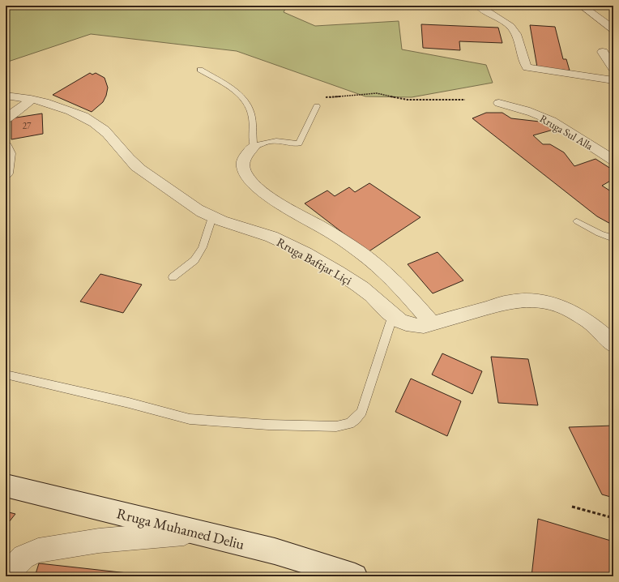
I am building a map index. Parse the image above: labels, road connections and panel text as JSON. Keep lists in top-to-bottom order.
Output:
{
  "streets": {
    "street": ["Rruga Sul Alla", "Rruga Baftjar Liçi", "Rruga Muhamed Deliu"]
  },
  "house_numbers": ["27"]
}
